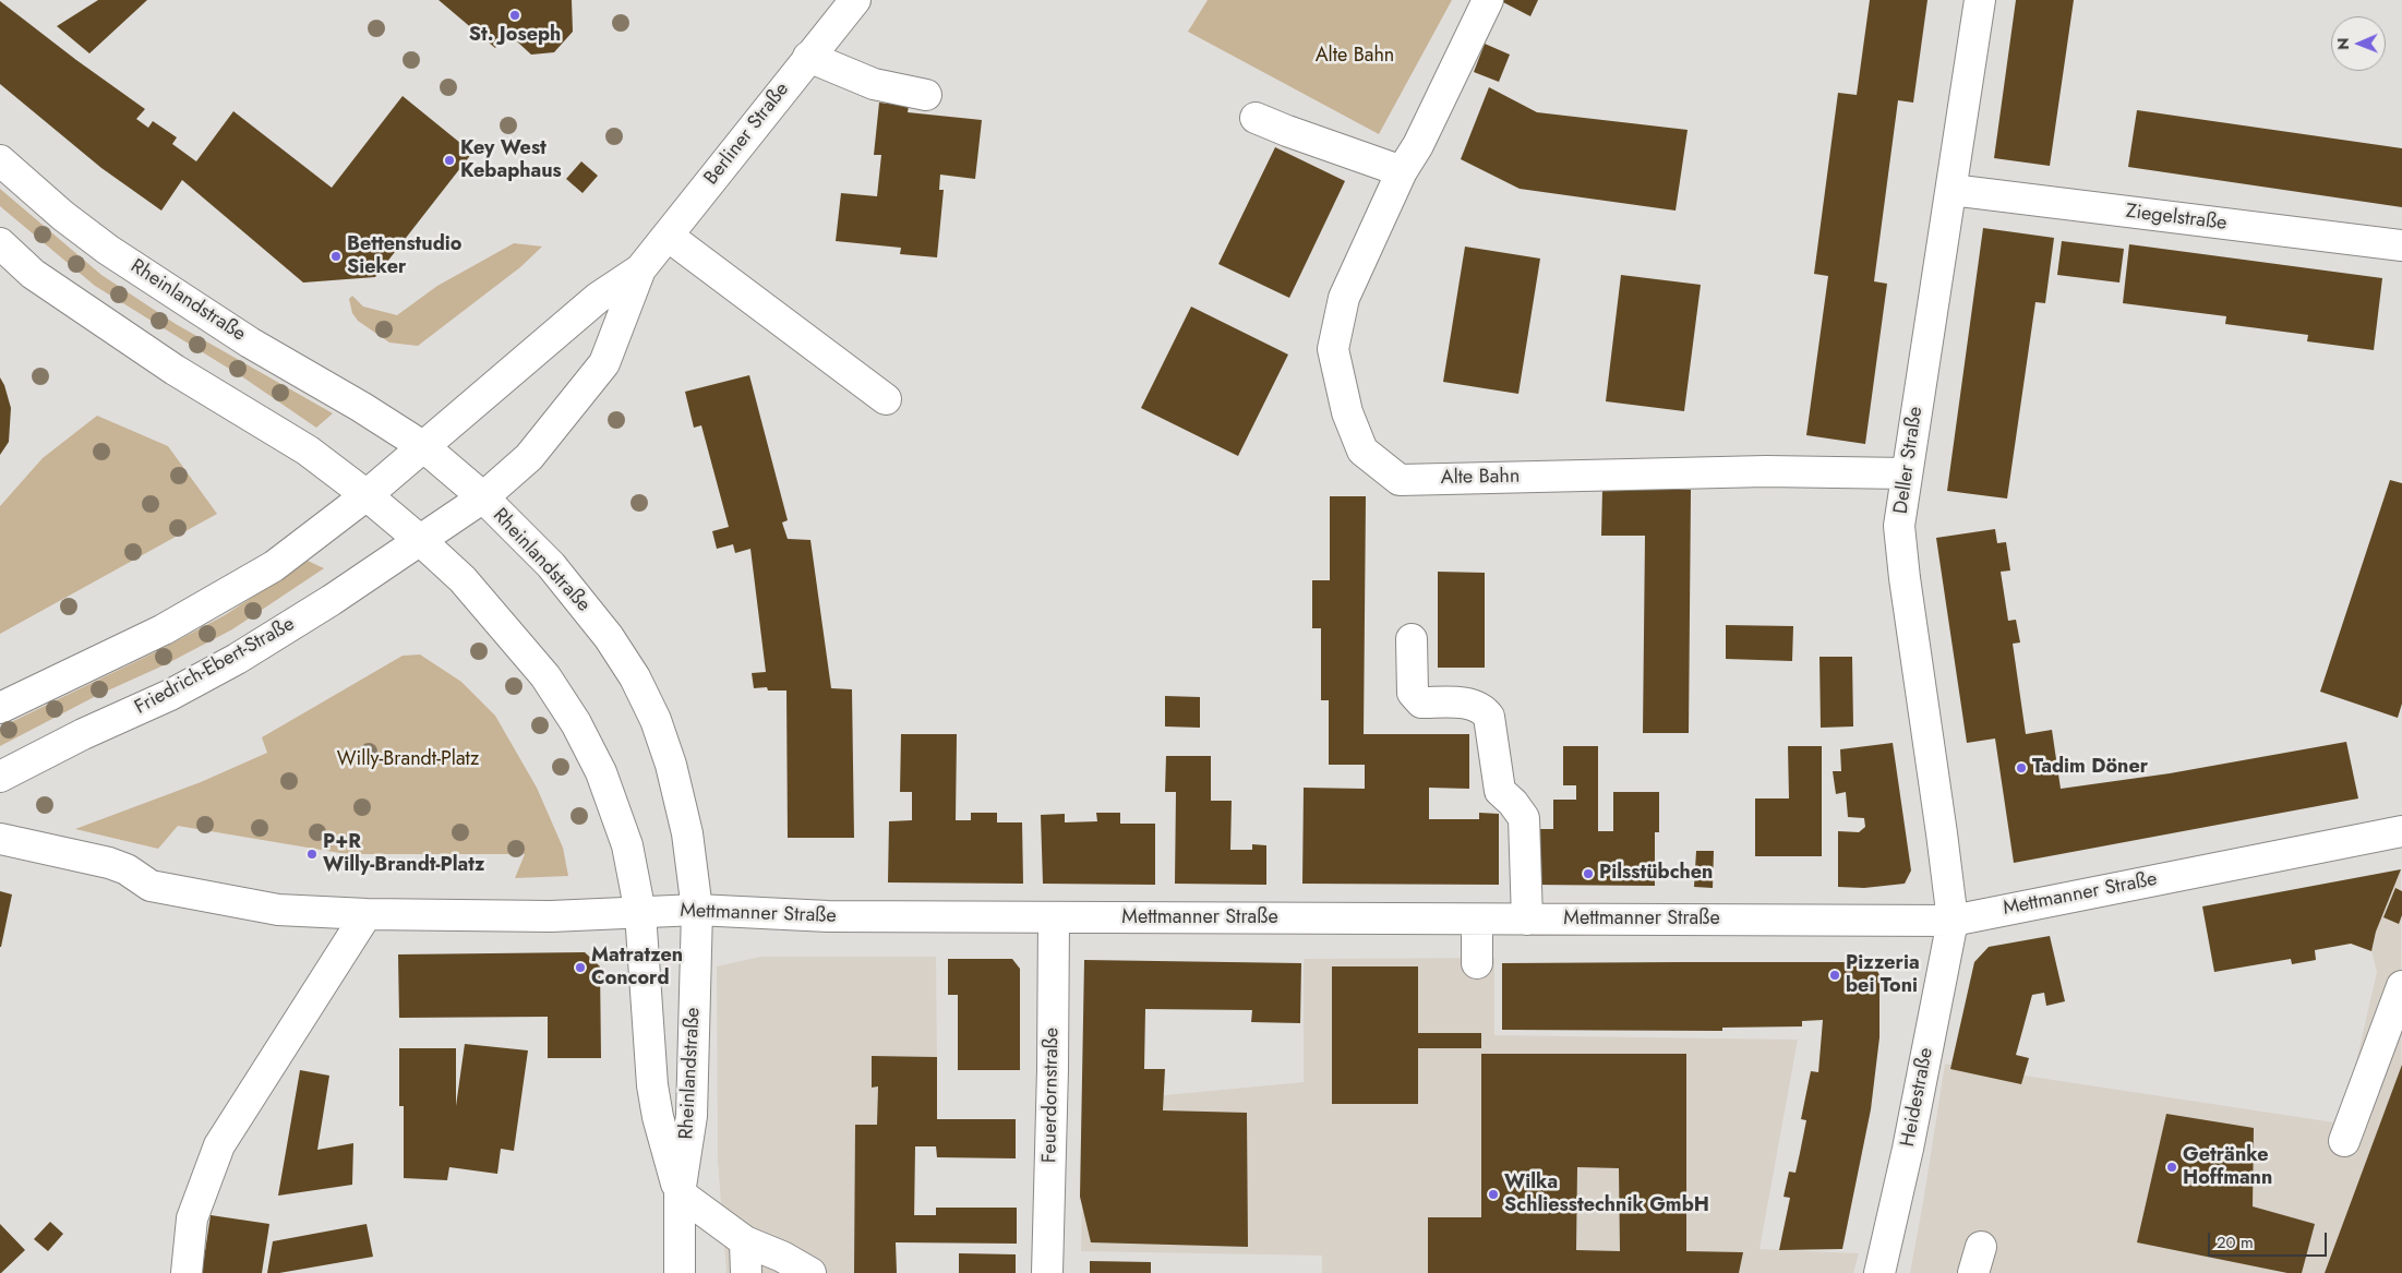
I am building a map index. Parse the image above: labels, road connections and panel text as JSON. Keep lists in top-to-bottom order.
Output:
{
  "streets": {
    "street": [
      "Berliner Straße",
      "Ziegelstraße",
      "Rheinlandstraße",
      "Deller Straße",
      "Alte Bahn",
      "Friedrich-Ebert-Straße",
      "Mettmanner Straße",
      "Feuerdornstraße",
      "Heidestraße"
    ]
  },
  "crossings": [
    ["Berliner Straße", "Rheinlandstraße"],
    ["Berliner Straße", "Friedrich-Ebert-Straße"],
    ["Ziegelstraße", "Deller Straße"],
    ["Rheinlandstraße", "Friedrich-Ebert-Straße"],
    ["Rheinlandstraße", "Mettmanner Straße"],
    ["Deller Straße", "Alte Bahn"],
    ["Deller Straße", "Mettmanner Straße"],
    ["Deller Straße", "Heidestraße"],
    ["Mettmanner Straße", "Feuerdornstraße"],
    ["Mettmanner Straße", "Heidestraße"]
  ],
  "parks": ["Alte Bahn", "Willy-Brandt-Platz"],
  "places": [
    "St. Joseph",
    "Key West Kebaphaus",
    "Bettenstudio Sieker",
    "Tadim Döner",
    "P+R Willy-Brandt-Platz",
    "Pilsstübchen",
    "Matratzen Concord",
    "Pizzeria bei Toni",
    "Getränke Hoffmann",
    "Wilka Schliesstechnik GmbH"
  ],
  "scale_bar": "20 m",
  "north": "left"
}
